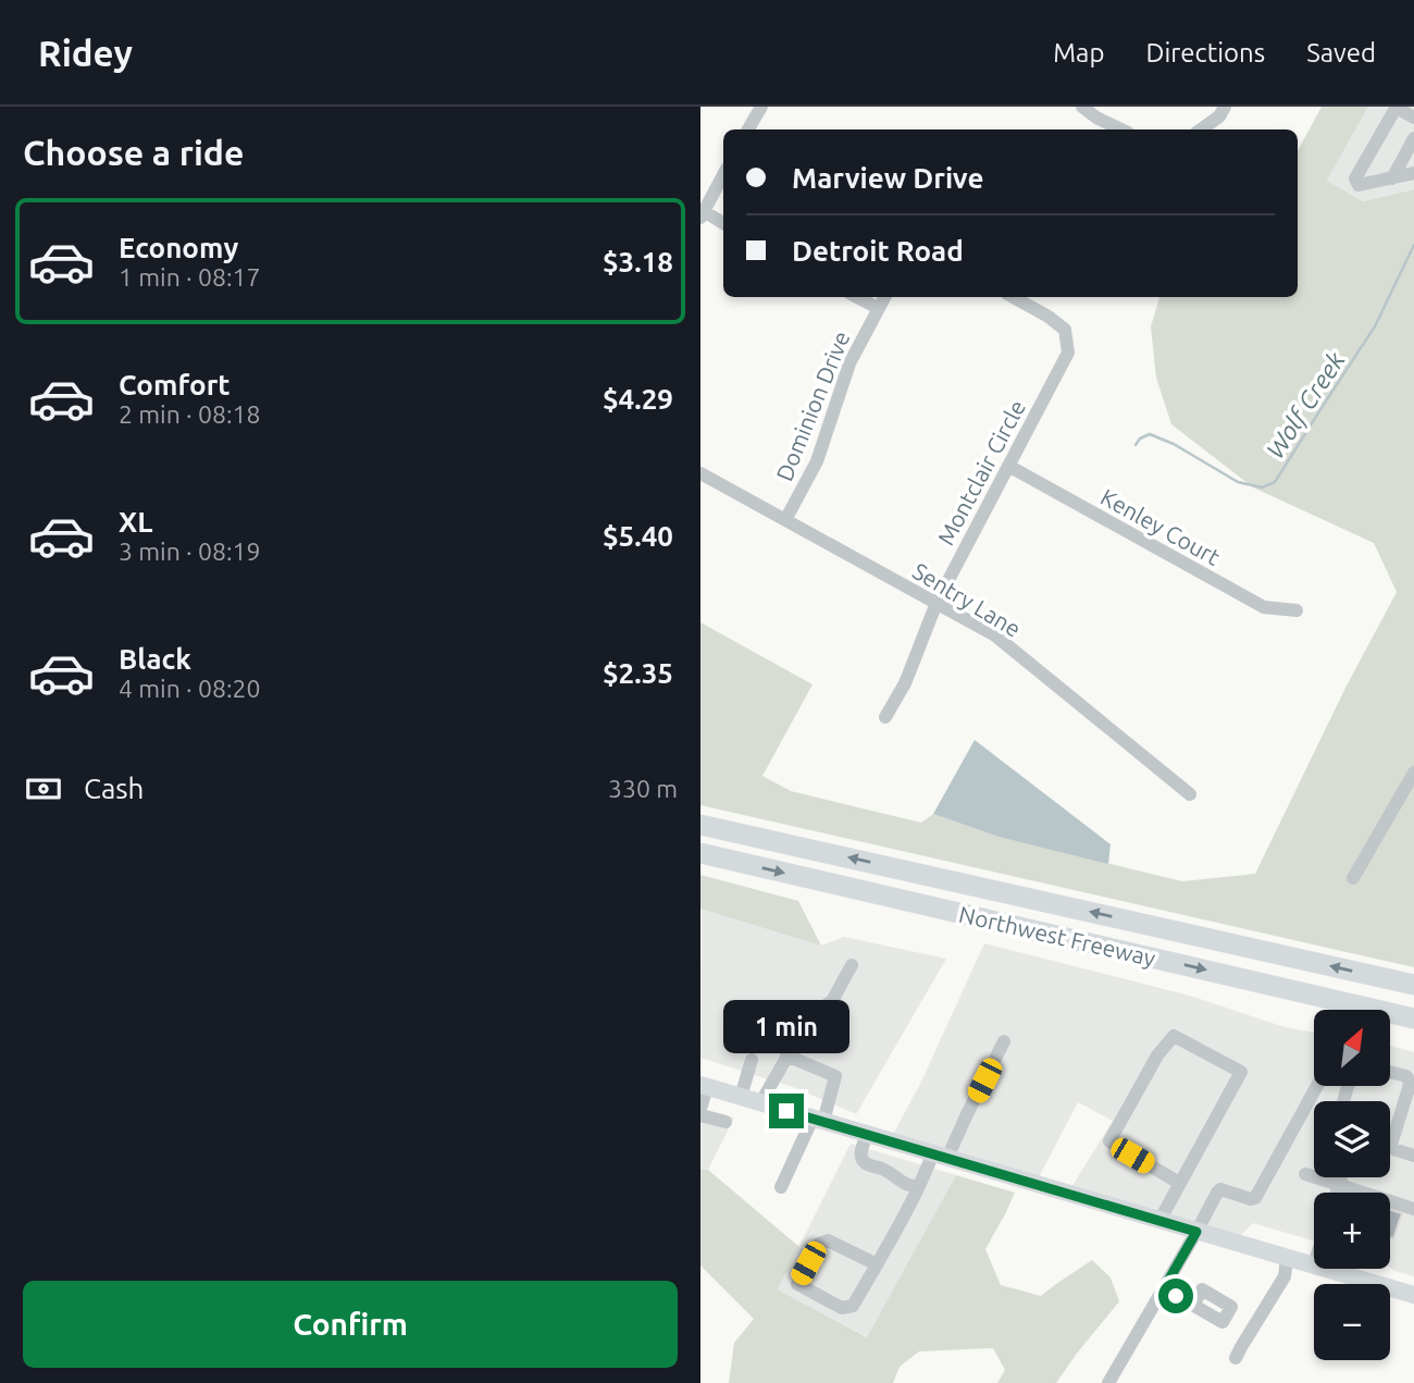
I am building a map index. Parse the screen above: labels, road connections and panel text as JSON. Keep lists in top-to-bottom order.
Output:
{
  "streets": {
    "highway": ["Northwest Freeway"],
    "street": [
      "Dominion Drive",
      "Montclair Circle",
      "Kenley Court",
      "Sentry Lane"
    ]
  },
  "crossings": [
    ["Dominion Drive", "Sentry Lane"],
    ["Montclair Circle", "Kenley Court"],
    ["Montclair Circle", "Sentry Lane"]
  ],
  "water": ["Wolf Creek"],
  "north": "top right",
  "page": {
    "header": "Ridey",
    "nav": ["Map", "Directions", "Saved"],
    "heading": "Choose a ride",
    "banner": ["Marview Drive", "Detroit Road"],
    "list": [
      {
        "name": "Economy",
        "note": "1 min · 08:17",
        "value": "$3.18"
      },
      {
        "name": "Comfort",
        "note": "2 min · 08:18",
        "value": "$4.29"
      },
      {
        "name": "XL",
        "note": "3 min · 08:19",
        "value": "$5.40"
      },
      {
        "name": "Black",
        "note": "4 min · 08:20",
        "value": "$2.35"
      }
    ],
    "pay": ["Cash", "330 m"],
    "bubble": "1 min",
    "map_buttons": ["+", "−"],
    "buttons": "Confirm"
  }
}
